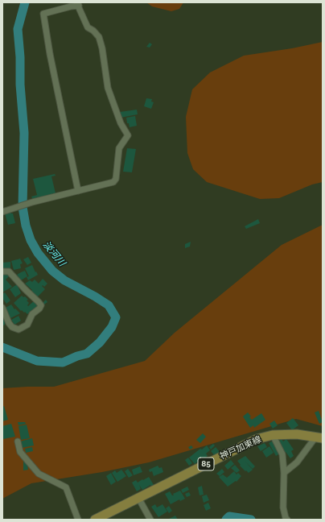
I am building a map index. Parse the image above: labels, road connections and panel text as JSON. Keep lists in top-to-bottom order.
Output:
{
  "streets": {
    "main road": ["神戸加東線", "85"]
  },
  "water": ["淡河川"]
}
